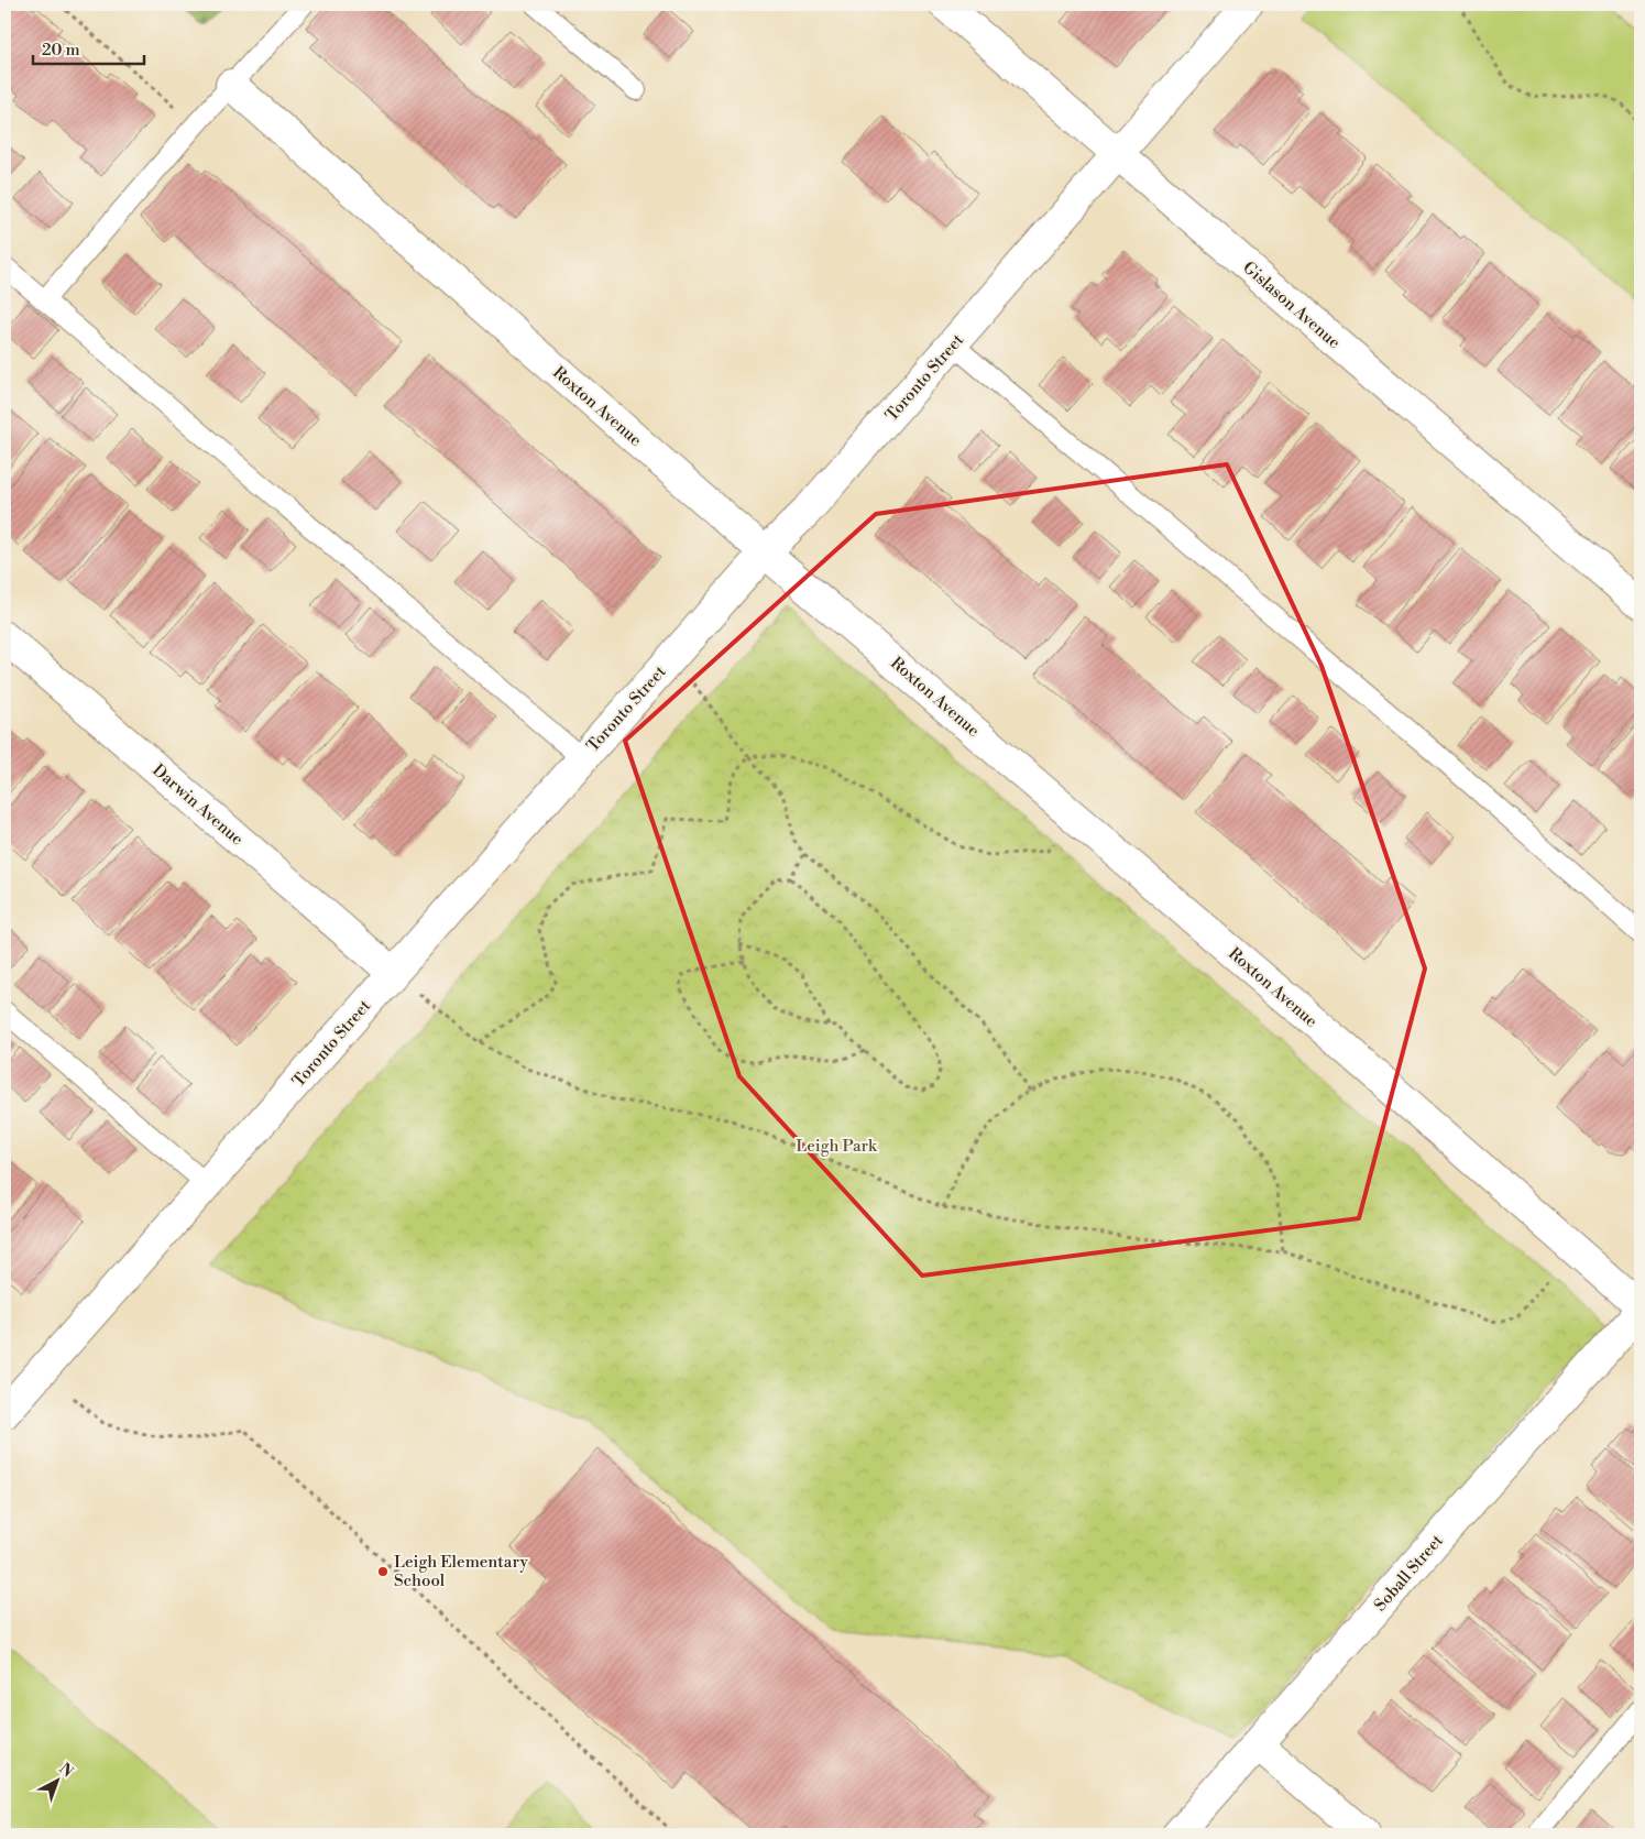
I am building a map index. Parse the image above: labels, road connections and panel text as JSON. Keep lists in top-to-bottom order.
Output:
{
  "streets": {
    "street": [
      "Gislason Avenue",
      "Toronto Street",
      "Roxton Avenue",
      "Darwin Avenue",
      "Soball Street"
    ]
  },
  "crossings": [
    ["Gislason Avenue", "Toronto Street"],
    ["Toronto Street", "Roxton Avenue"],
    ["Toronto Street", "Darwin Avenue"],
    ["Roxton Avenue", "Soball Street"]
  ],
  "parks": ["Leigh Park"],
  "places": ["Leigh Elementary School"],
  "scale_bar": "20 m",
  "north": "top right"
}
